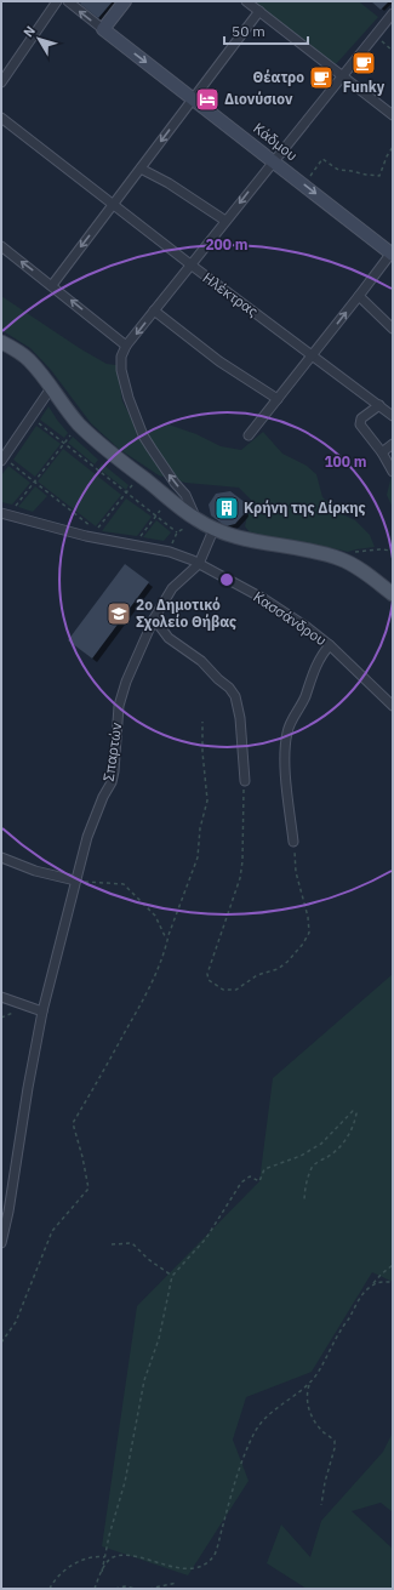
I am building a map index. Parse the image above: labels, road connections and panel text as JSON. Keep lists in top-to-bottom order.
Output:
{
  "streets": {
    "main road": ["Κάδμου"],
    "street": ["Ηλέκτρας", "Κασσάνδρου", "Σπαρτών"]
  },
  "crossings": [
    ["Κασσάνδρου", "Σπαρτών"]
  ],
  "places": {
    "cafe": ["Funky", "Θέατρο"],
    "hotel": ["Διονύσιον"],
    "building": ["Κρήνη της Δίρκης"],
    "school or university": ["2ο Δημοτικό Σχολείο Θήβας"]
  },
  "scale_bar": "50 m",
  "north": "top left",
  "rings": ["200 m", "100 m"]
}
